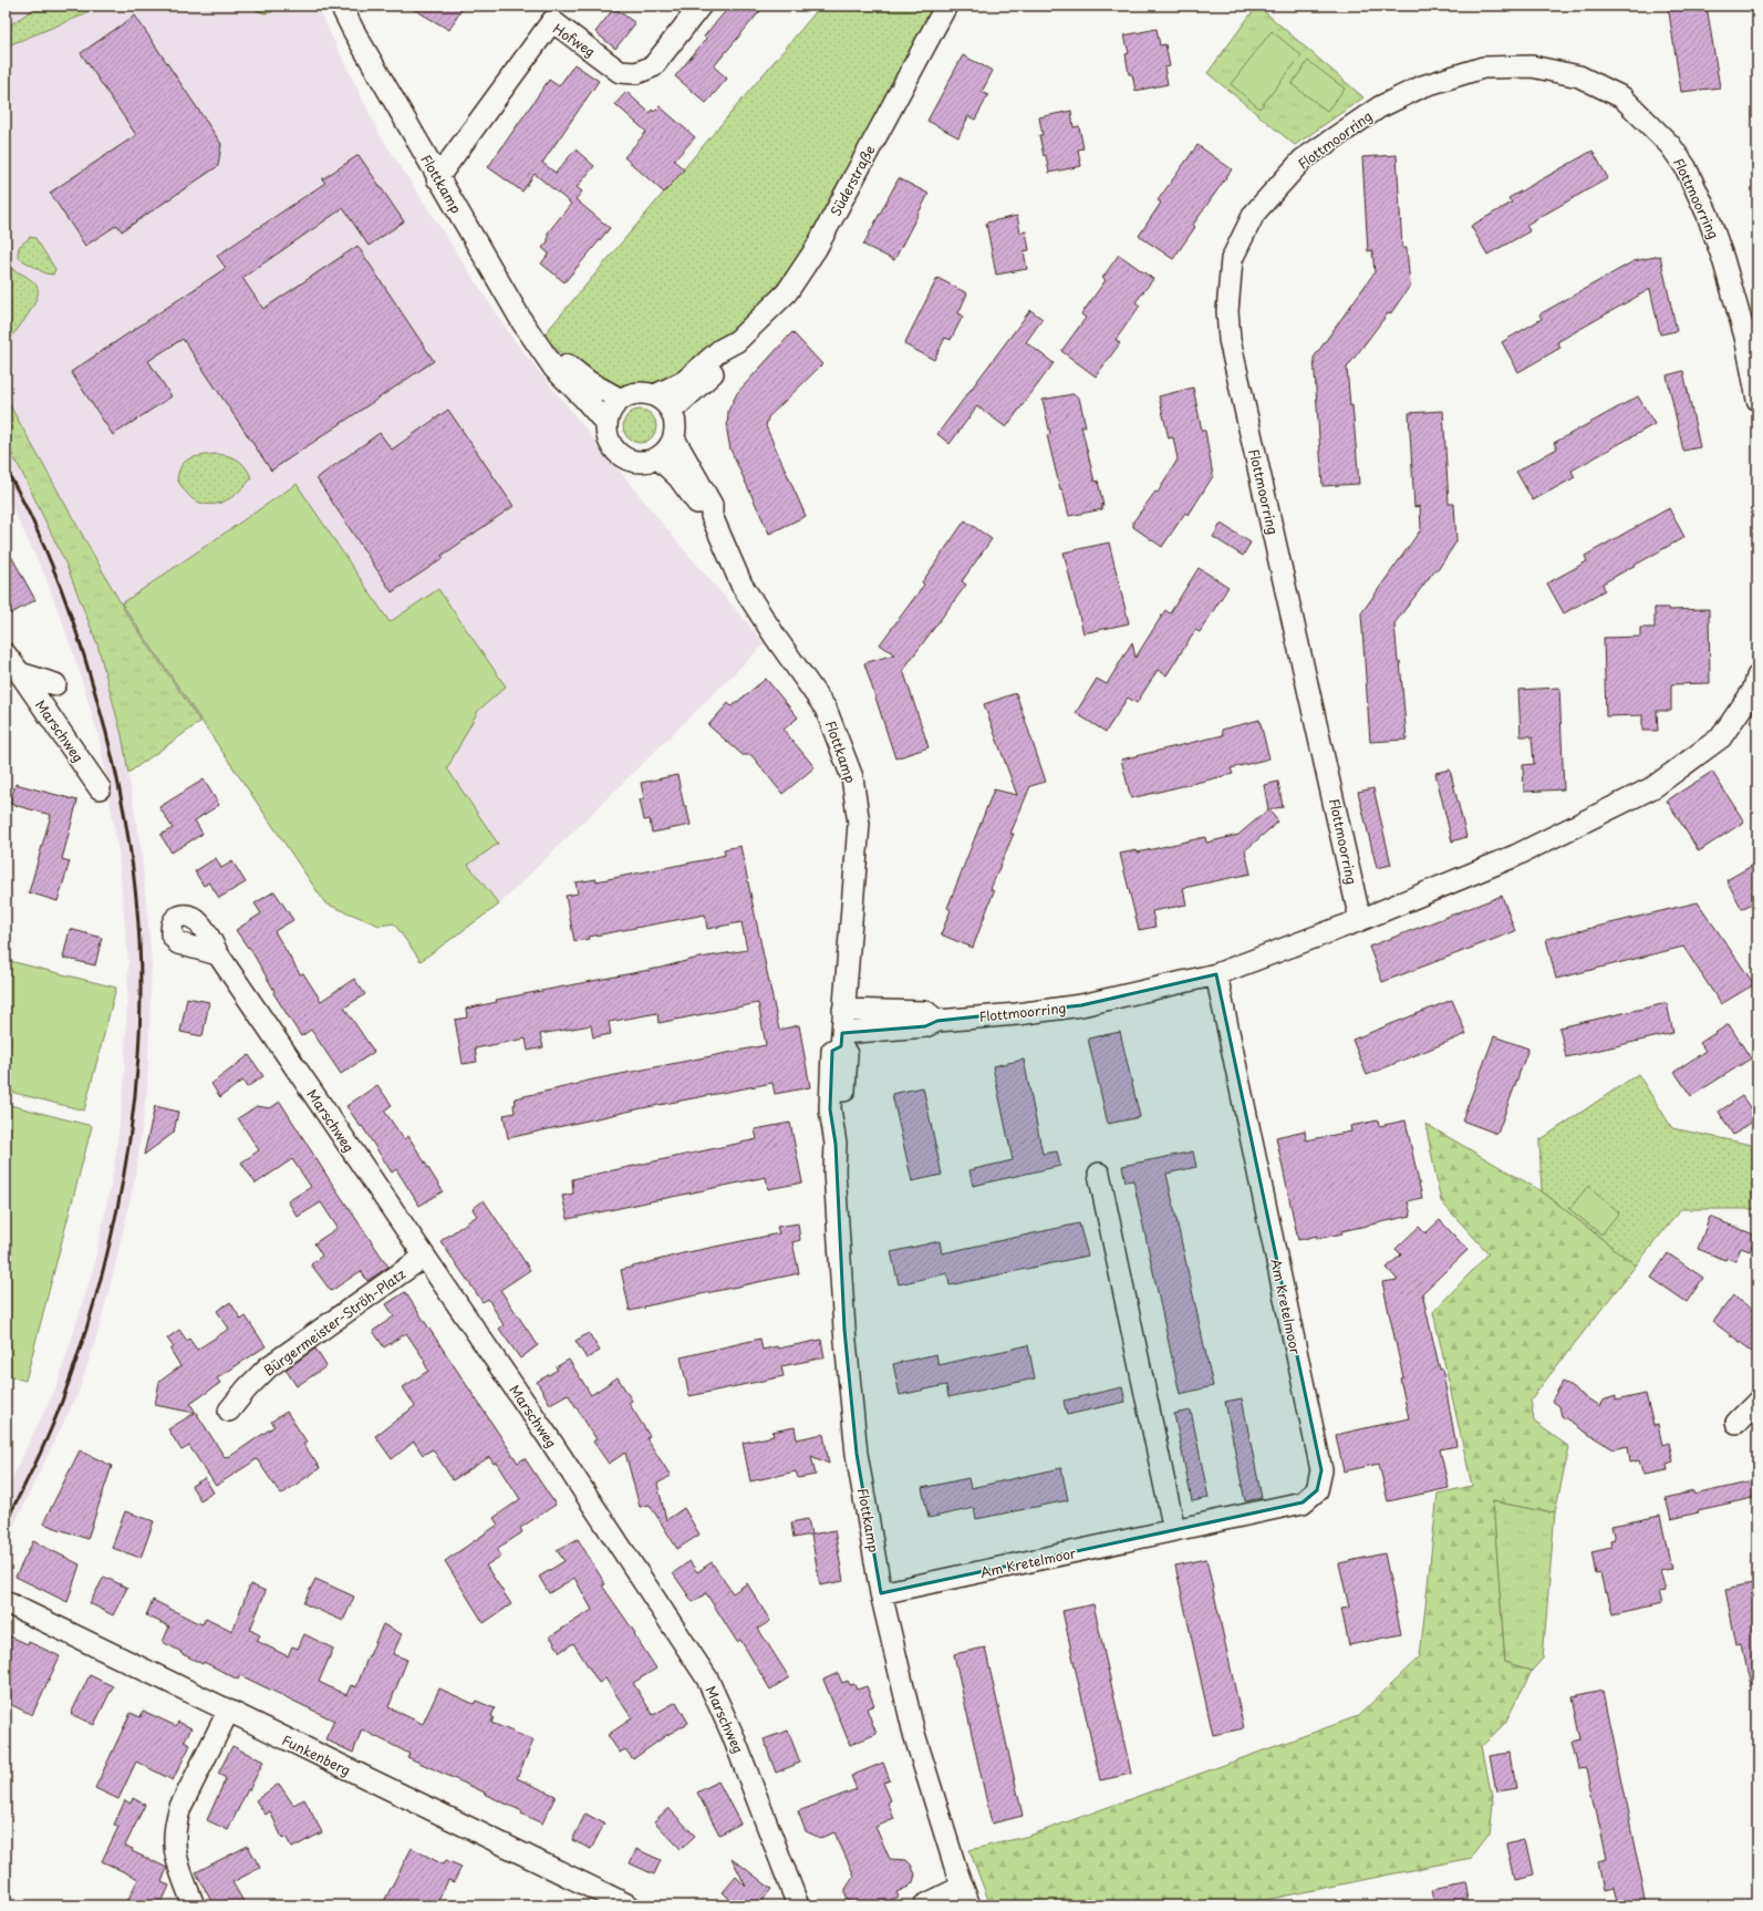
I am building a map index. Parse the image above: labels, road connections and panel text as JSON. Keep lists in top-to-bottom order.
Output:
{
  "streets": {
    "street": [
      "Hofweg",
      "Flottmoorring",
      "Süderstraße",
      "Flottkamp",
      "Marschweg",
      "Am Kretelmoor",
      "Bürgermeister-Ströh-Platz",
      "Funkenberg"
    ]
  },
  "crossings": [
    ["Hofweg", "Flottkamp"],
    ["Flottmoorring", "Flottkamp"],
    ["Flottmoorring", "Am Kretelmoor"],
    ["Süderstraße", "Flottkamp"],
    ["Flottkamp", "Am Kretelmoor"],
    ["Marschweg", "Bürgermeister-Ströh-Platz"]
  ]
}
